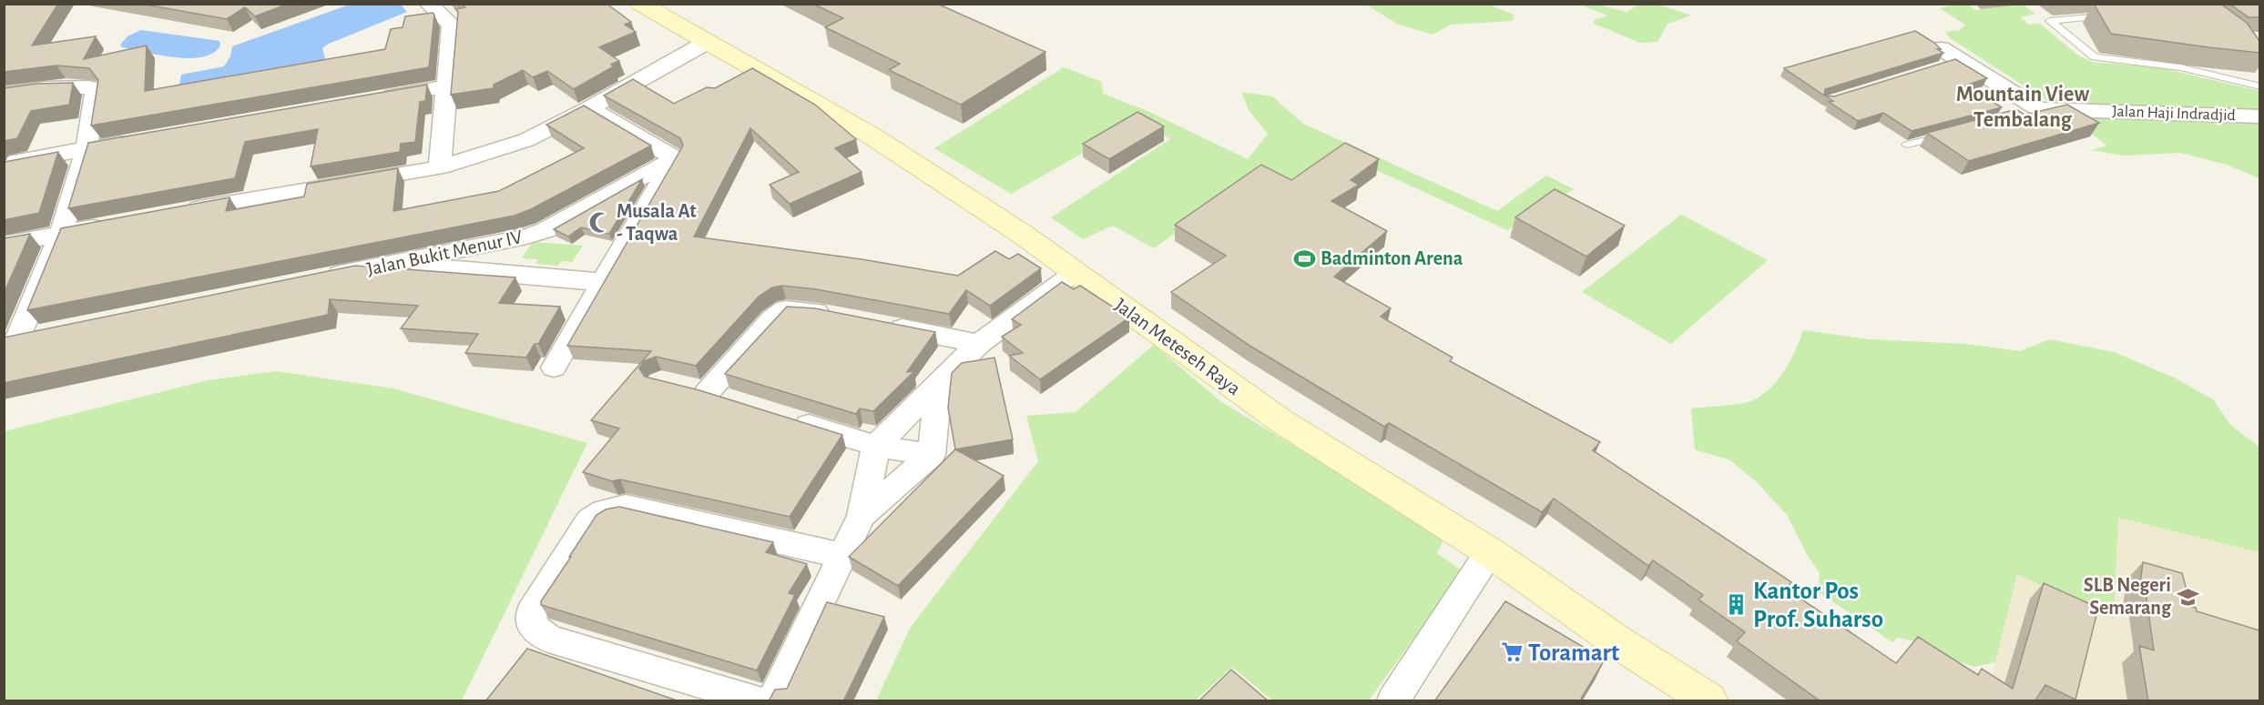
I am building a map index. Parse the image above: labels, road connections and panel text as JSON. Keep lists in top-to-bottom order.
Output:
{
  "streets": {
    "main road": ["Jalan Meteseh Raya"],
    "street": ["Jalan Haji Indradjid", "Jalan Bukit Menur IV"]
  },
  "districts": ["Mountain View Tembalang"],
  "places": {
    "mosque": ["Musala At - Taqwa"],
    "sports": ["Badminton Arena"],
    "school or university": ["SLB Negeri Semarang"],
    "building": ["Kantor Pos Prof. Suharso"],
    "supermarket": ["Toramart"]
  }
}
